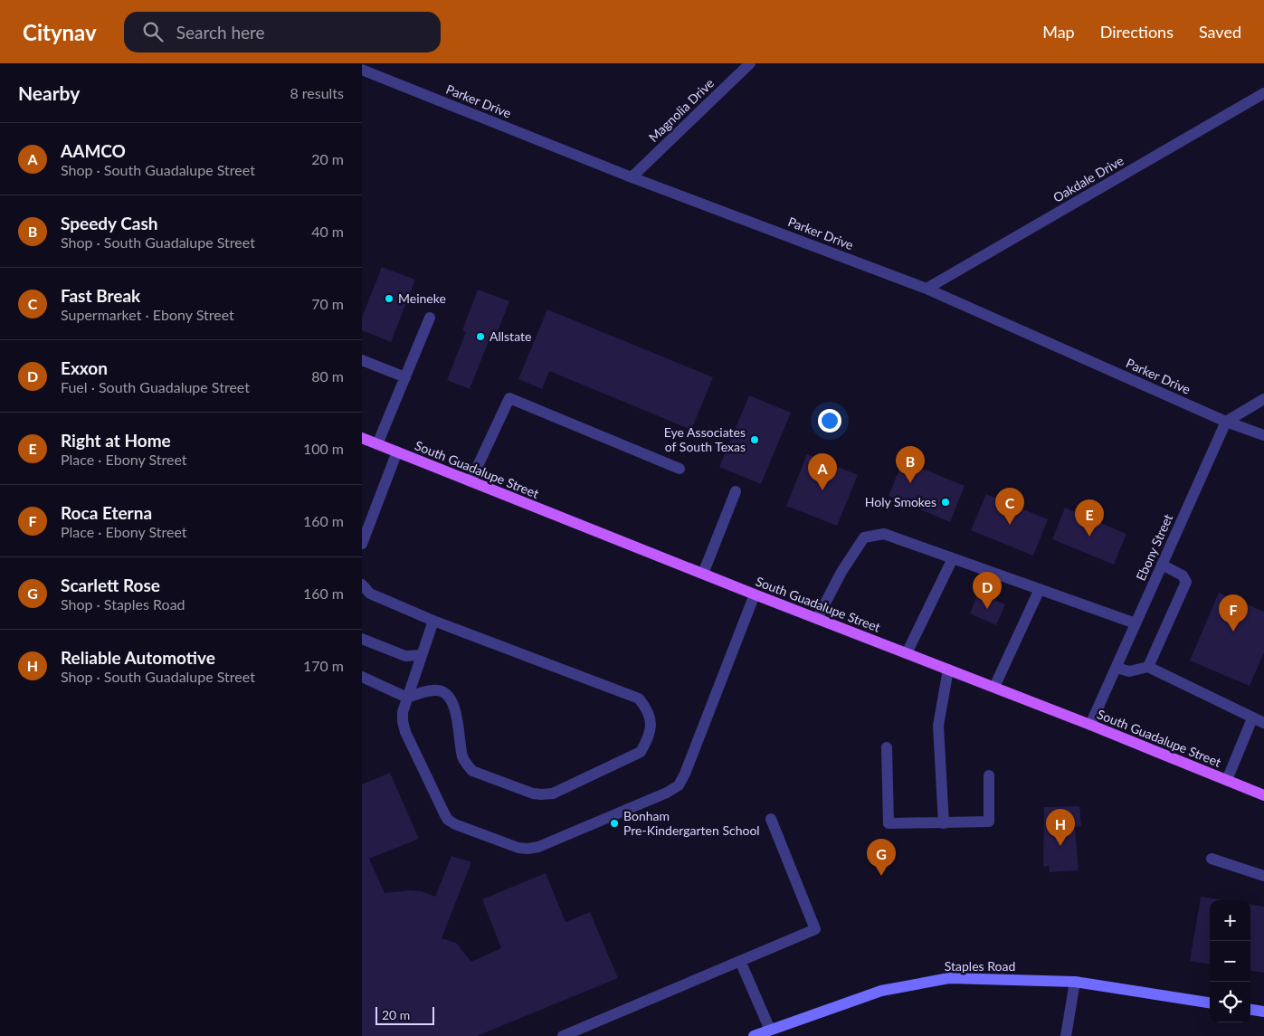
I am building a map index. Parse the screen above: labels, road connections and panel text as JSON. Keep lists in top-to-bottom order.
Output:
{
  "streets": {
    "main road": ["South Guadalupe Street", "Staples Road"],
    "street": [
      "Parker Drive",
      "Magnolia Drive",
      "Oakdale Drive",
      "Ebony Street"
    ]
  },
  "crossings": [
    ["Parker Drive", "Magnolia Drive"],
    ["Parker Drive", "Oakdale Drive"],
    ["Parker Drive", "Ebony Street"],
    ["South Guadalupe Street", "Ebony Street"]
  ],
  "places": [
    "Meineke",
    "Allstate",
    "Eye Associates of South Texas",
    "Holy Smokes",
    "Bonham Pre-Kindergarten School"
  ],
  "scale_bar": "20 m",
  "page": {
    "header": "Citynav",
    "search": "Search here",
    "nav": ["Map", "Directions", "Saved"],
    "heading": ["Nearby", "8 results"],
    "list": [
      {
        "mark": "A",
        "name": "AAMCO",
        "note": "Shop · South Guadalupe Street",
        "value": "20 m"
      },
      {
        "mark": "B",
        "name": "Speedy Cash",
        "note": "Shop · South Guadalupe Street",
        "value": "40 m"
      },
      {
        "mark": "C",
        "name": "Fast Break",
        "note": "Supermarket · Ebony Street",
        "value": "70 m"
      },
      {
        "mark": "D",
        "name": "Exxon",
        "note": "Fuel · South Guadalupe Street",
        "value": "80 m"
      },
      {
        "mark": "E",
        "name": "Right at Home",
        "note": "Place · Ebony Street",
        "value": "100 m"
      },
      {
        "mark": "F",
        "name": "Roca Eterna",
        "note": "Place · Ebony Street",
        "value": "160 m"
      },
      {
        "mark": "G",
        "name": "Scarlett Rose",
        "note": "Shop · Staples Road",
        "value": "160 m"
      },
      {
        "mark": "H",
        "name": "Reliable Automotive",
        "note": "Shop · South Guadalupe Street",
        "value": "170 m"
      }
    ],
    "pins": [
      "B",
      "A",
      "C",
      "E",
      "D",
      "F",
      "H",
      "G"
    ],
    "map_buttons": ["+", "−"],
    "scale": "20 m"
  }
}
